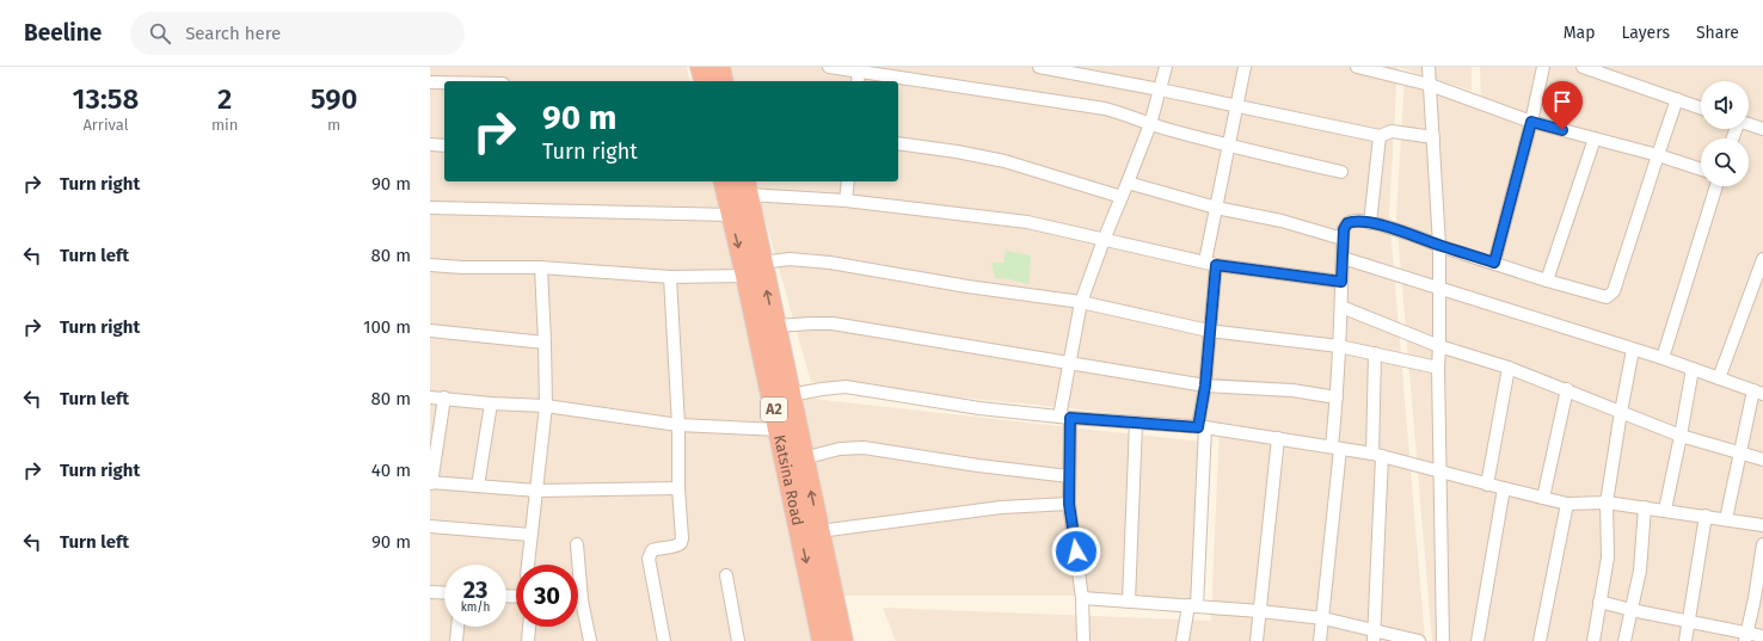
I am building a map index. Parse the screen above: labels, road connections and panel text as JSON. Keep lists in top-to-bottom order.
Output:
{
  "streets": {
    "highway": ["A2", "Katsina Road"]
  },
  "page": {
    "header": "Beeline",
    "search": "Search here",
    "nav": ["Map", "Layers", "Share"],
    "eta": [
      "13:58",
      "Arrival",
      "2",
      "min",
      "590",
      "m"
    ],
    "turn": ["90 m", "Turn right"],
    "list": [
      {
        "name": "Turn right",
        "value": "90 m"
      },
      {
        "name": "Turn left",
        "value": "80 m"
      },
      {
        "name": "Turn right",
        "value": "100 m"
      },
      {
        "name": "Turn left",
        "value": "80 m"
      },
      {
        "name": "Turn right",
        "value": "40 m"
      },
      {
        "name": "Turn left",
        "value": "90 m"
      }
    ],
    "speed": "23 km/h",
    "limit": "30"
  }
}
